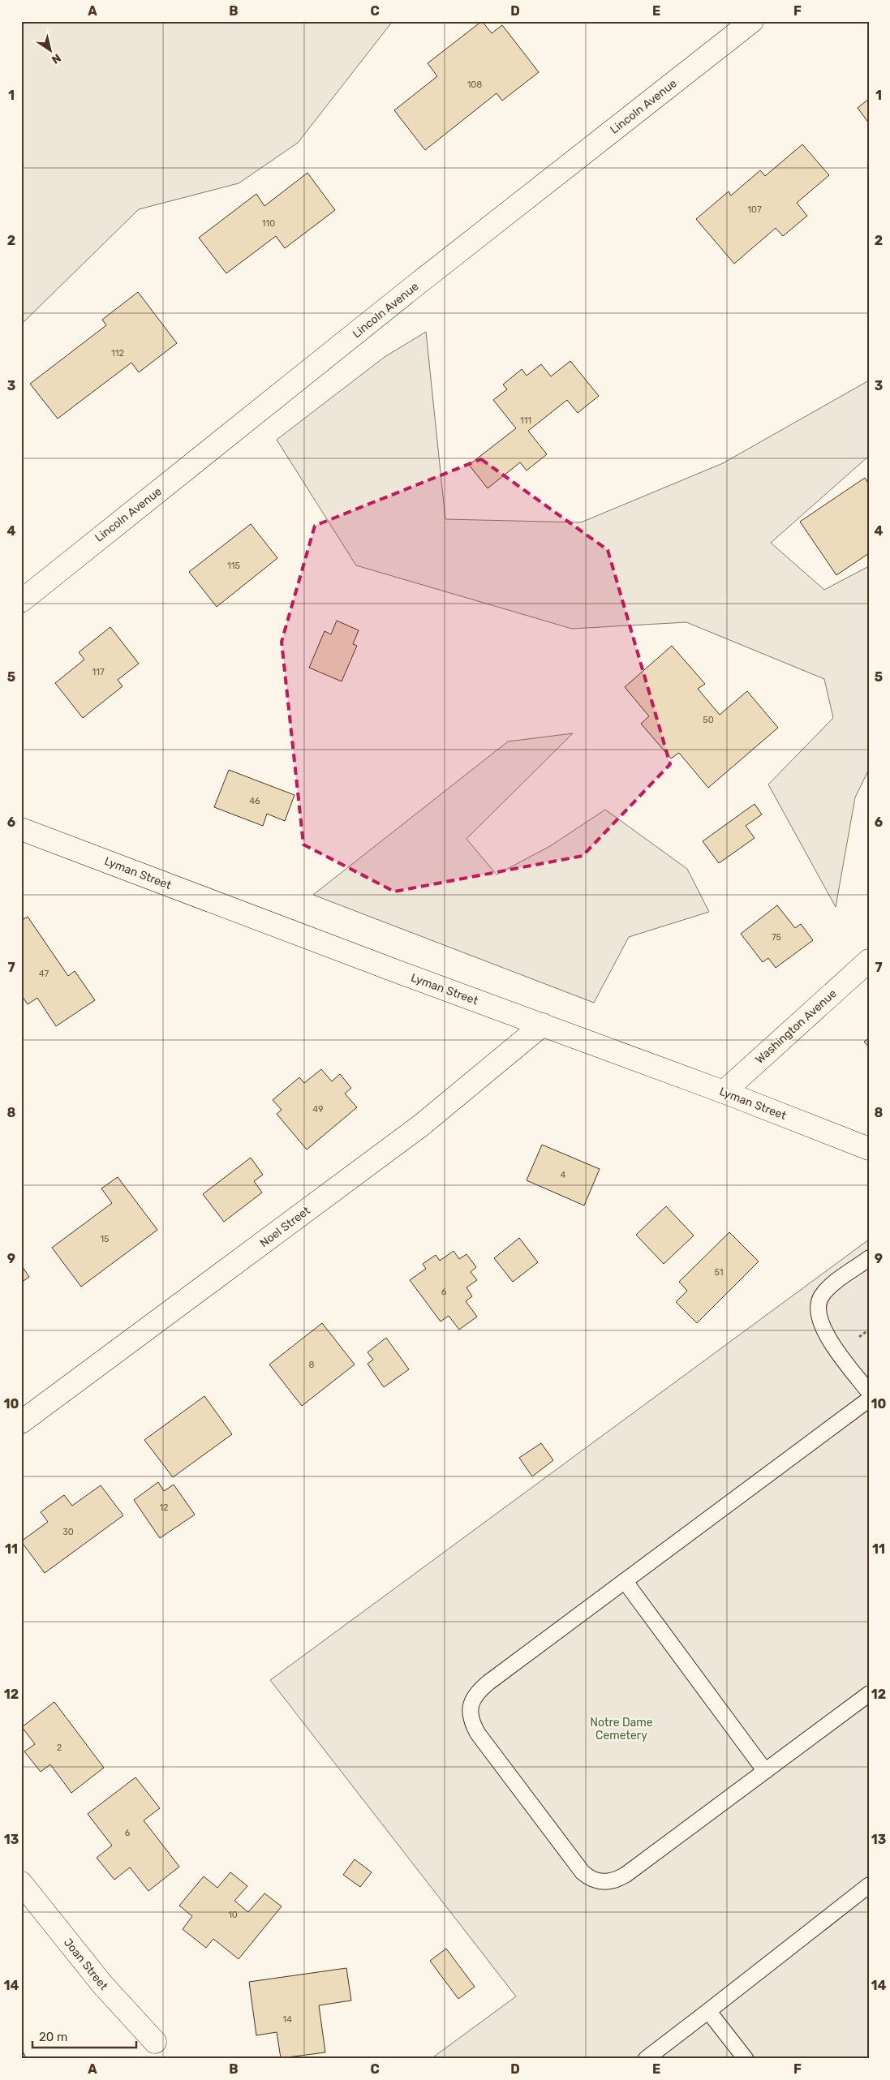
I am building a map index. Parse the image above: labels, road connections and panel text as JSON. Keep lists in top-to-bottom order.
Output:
{
  "streets": {
    "street": [
      "Lincoln Avenue",
      "Lyman Street",
      "Washington Avenue",
      "Noel Street",
      "Joan Street"
    ]
  },
  "crossings": [
    ["Lyman Street", "Washington Avenue"],
    ["Lyman Street", "Noel Street"]
  ],
  "parks": ["Notre Dame Cemetery"],
  "house_numbers": [
    "108",
    "107",
    "110",
    "112",
    "111",
    "115",
    "117",
    "50",
    "46",
    "75",
    "47",
    "49",
    "4",
    "15",
    "51",
    "6",
    "8",
    "12",
    "30",
    "2",
    "6",
    "10",
    "14"
  ],
  "scale_bar": "20 m",
  "north": "bottom right",
  "grid": {
    "columns": [
      "A",
      "B",
      "C",
      "D",
      "E",
      "F"
    ],
    "rows": [
      "1",
      "2",
      "3",
      "4",
      "5",
      "6",
      "7",
      "8",
      "9",
      "10",
      "11",
      "12",
      "13",
      "14"
    ]
  }
}
